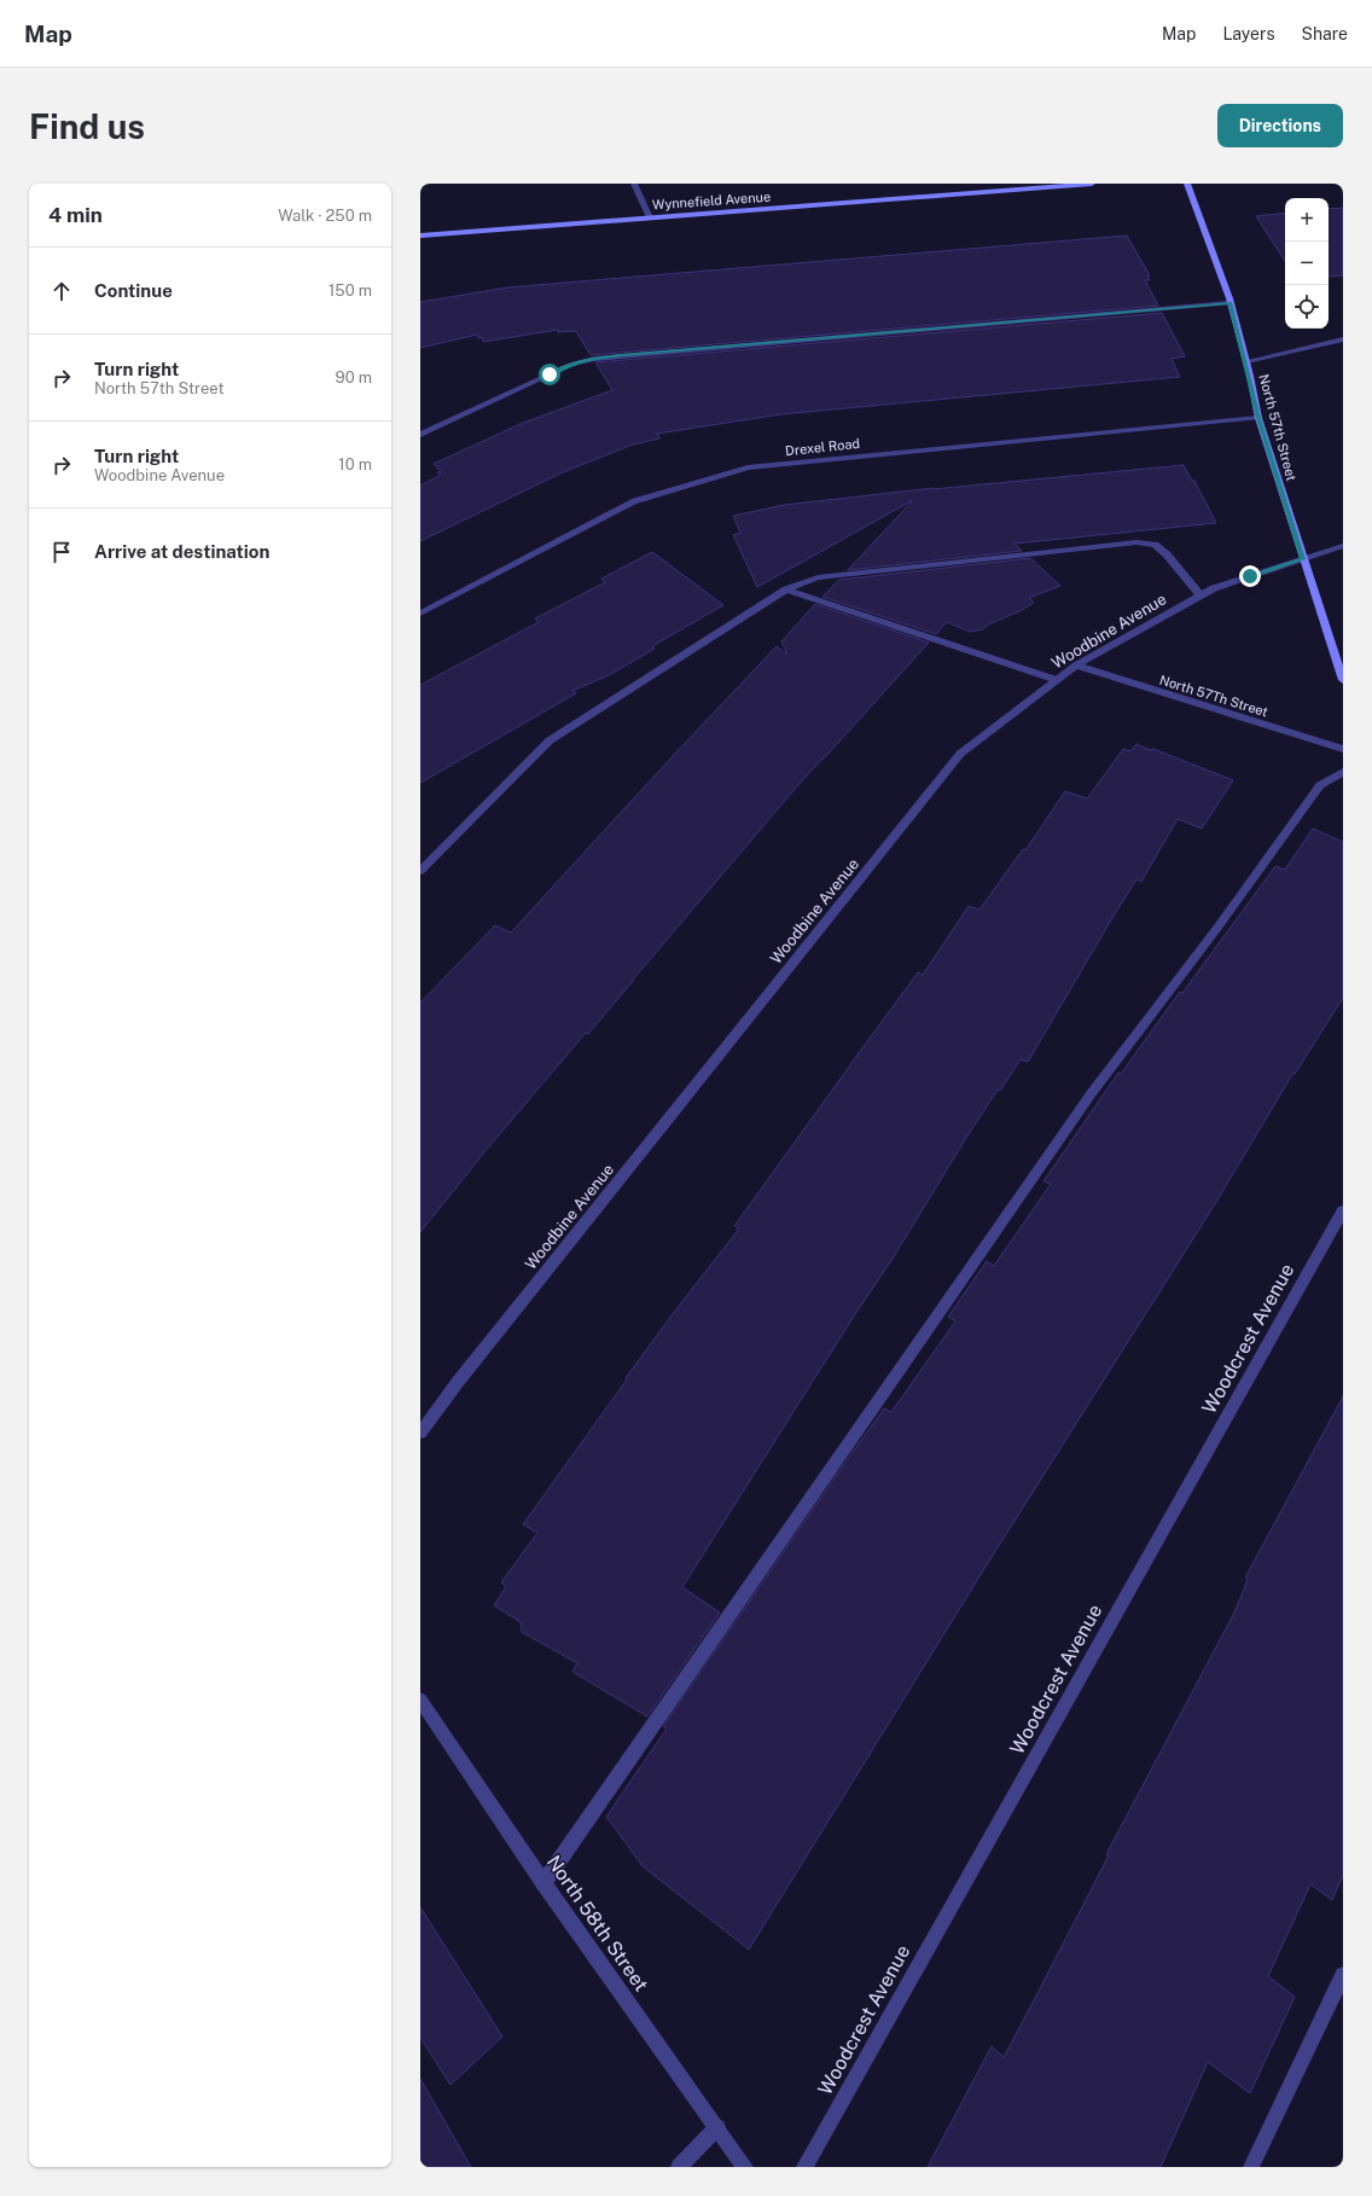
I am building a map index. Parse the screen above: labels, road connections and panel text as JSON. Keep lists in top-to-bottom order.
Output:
{
  "streets": {
    "street": [
      "Wynnefield Avenue",
      "North 57th Street",
      "Drexel Road",
      "Woodbine Avenue",
      "North 57Th Street",
      "Woodcrest Avenue",
      "North 58th Street"
    ]
  },
  "crossings": [
    ["North 57th Street", "Drexel Road"],
    ["North 57th Street", "Woodbine Avenue"],
    ["Woodbine Avenue", "North 57Th Street"]
  ],
  "page": {
    "header": "Map",
    "nav": ["Map", "Layers", "Share"],
    "buttons": "Directions",
    "title": "Find us",
    "heading": ["4 min", "Walk · 250 m"],
    "map_buttons": ["+", "−"],
    "list": [
      ["Continue", "150 m"],
      ["Turn right", "North 57th Street", "90 m"],
      ["Turn right", "Woodbine Avenue", "10 m"],
      "Arrive at destination"
    ]
  }
}
